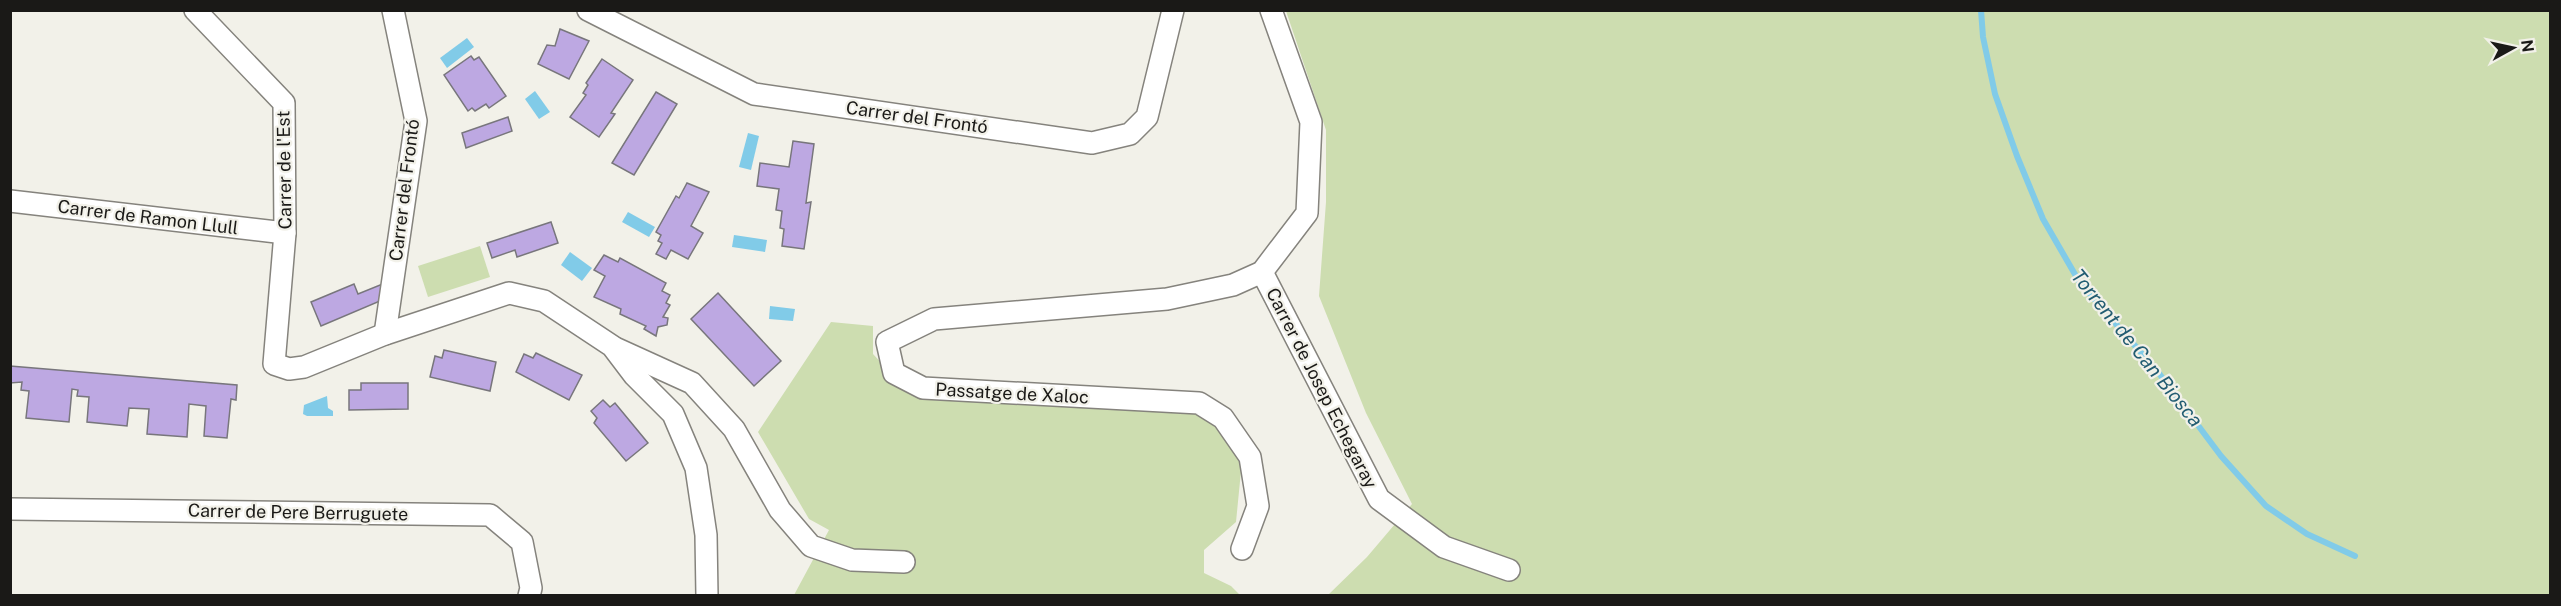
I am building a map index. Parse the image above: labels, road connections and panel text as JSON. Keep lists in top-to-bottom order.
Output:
{
  "streets": {
    "street": [
      "Carrer del Frontó",
      "Carrer de l'Est",
      "Carrer de Ramon Llull",
      "Carrer de Josep Echegaray",
      "Passatge de Xaloc",
      "Carrer de Pere Berruguete"
    ]
  },
  "crossings": [
    ["Carrer del Frontó", "Carrer de l'Est"],
    ["Carrer de l'Est", "Carrer de Ramon Llull"],
    ["Carrer de Josep Echegaray", "Passatge de Xaloc"]
  ],
  "water": ["Torrent de Can Biosca"],
  "north": "right"
}
